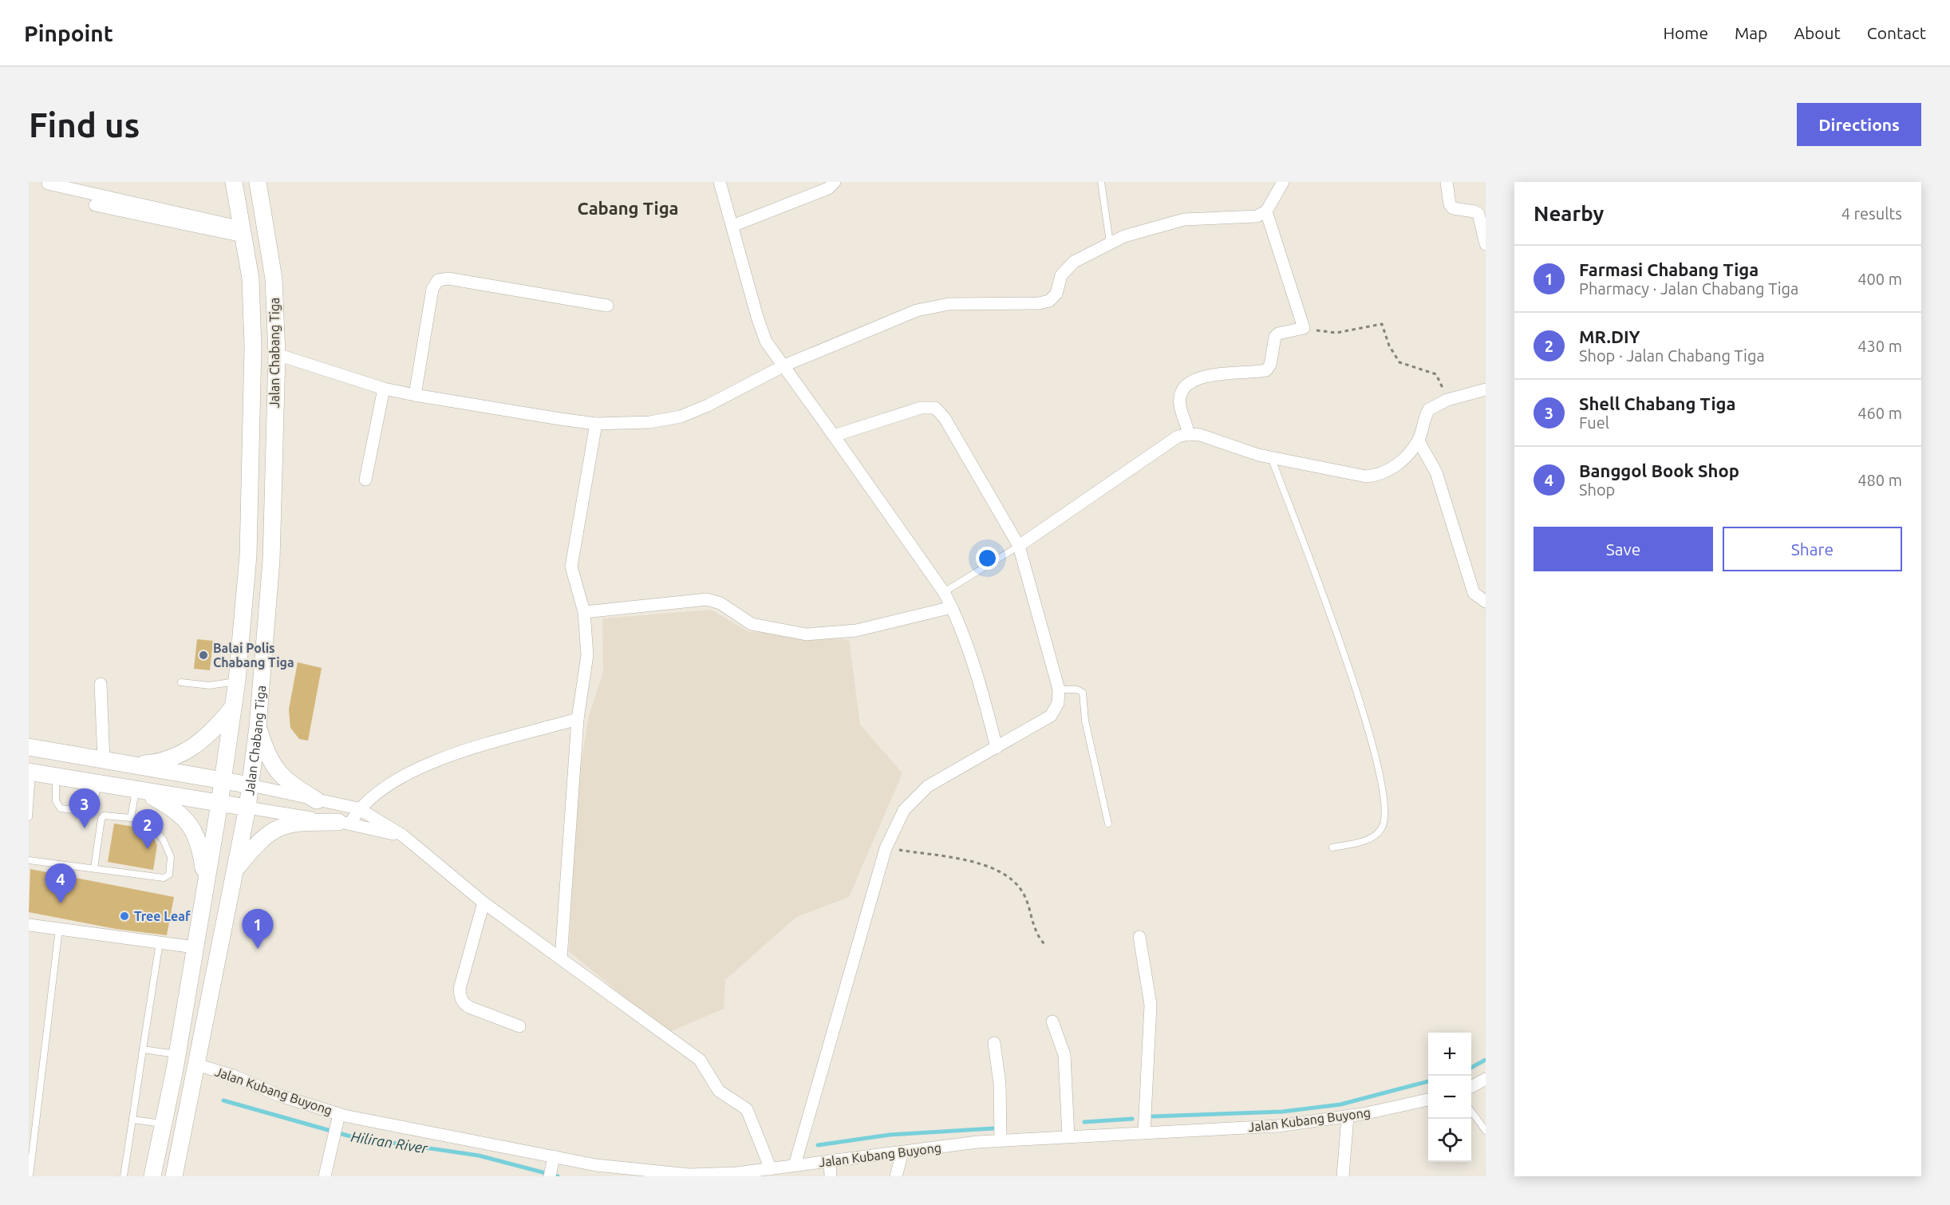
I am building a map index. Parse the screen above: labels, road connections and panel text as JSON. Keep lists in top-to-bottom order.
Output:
{
  "streets": {
    "main road": ["Jalan Chabang Tiga"],
    "street": ["Jalan Kubang Buyong"]
  },
  "crossings": [
    ["Jalan Chabang Tiga", "Jalan Kubang Buyong"]
  ],
  "districts": ["Cabang Tiga"],
  "water": ["Hiliran River"],
  "places": ["Balai Polis Chabang Tiga", "Tree Leaf"],
  "page": {
    "header": "Pinpoint",
    "nav": [
      "Home",
      "Map",
      "About",
      "Contact"
    ],
    "buttons": [
      "Directions",
      ["Save", "Share"]
    ],
    "title": "Find us",
    "heading": ["Nearby", "4 results"],
    "list": [
      {
        "mark": "1",
        "name": "Farmasi Chabang Tiga",
        "note": "Pharmacy · Jalan Chabang Tiga",
        "value": "400 m"
      },
      {
        "mark": "2",
        "name": "MR.DIY",
        "note": "Shop · Jalan Chabang Tiga",
        "value": "430 m"
      },
      {
        "mark": "3",
        "name": "Shell Chabang Tiga",
        "note": "Fuel",
        "value": "460 m"
      },
      {
        "mark": "4",
        "name": "Banggol Book Shop",
        "note": "Shop",
        "value": "480 m"
      }
    ],
    "pins": [
      "3",
      "2",
      "4",
      "1"
    ],
    "map_buttons": ["+", "−"]
  }
}
